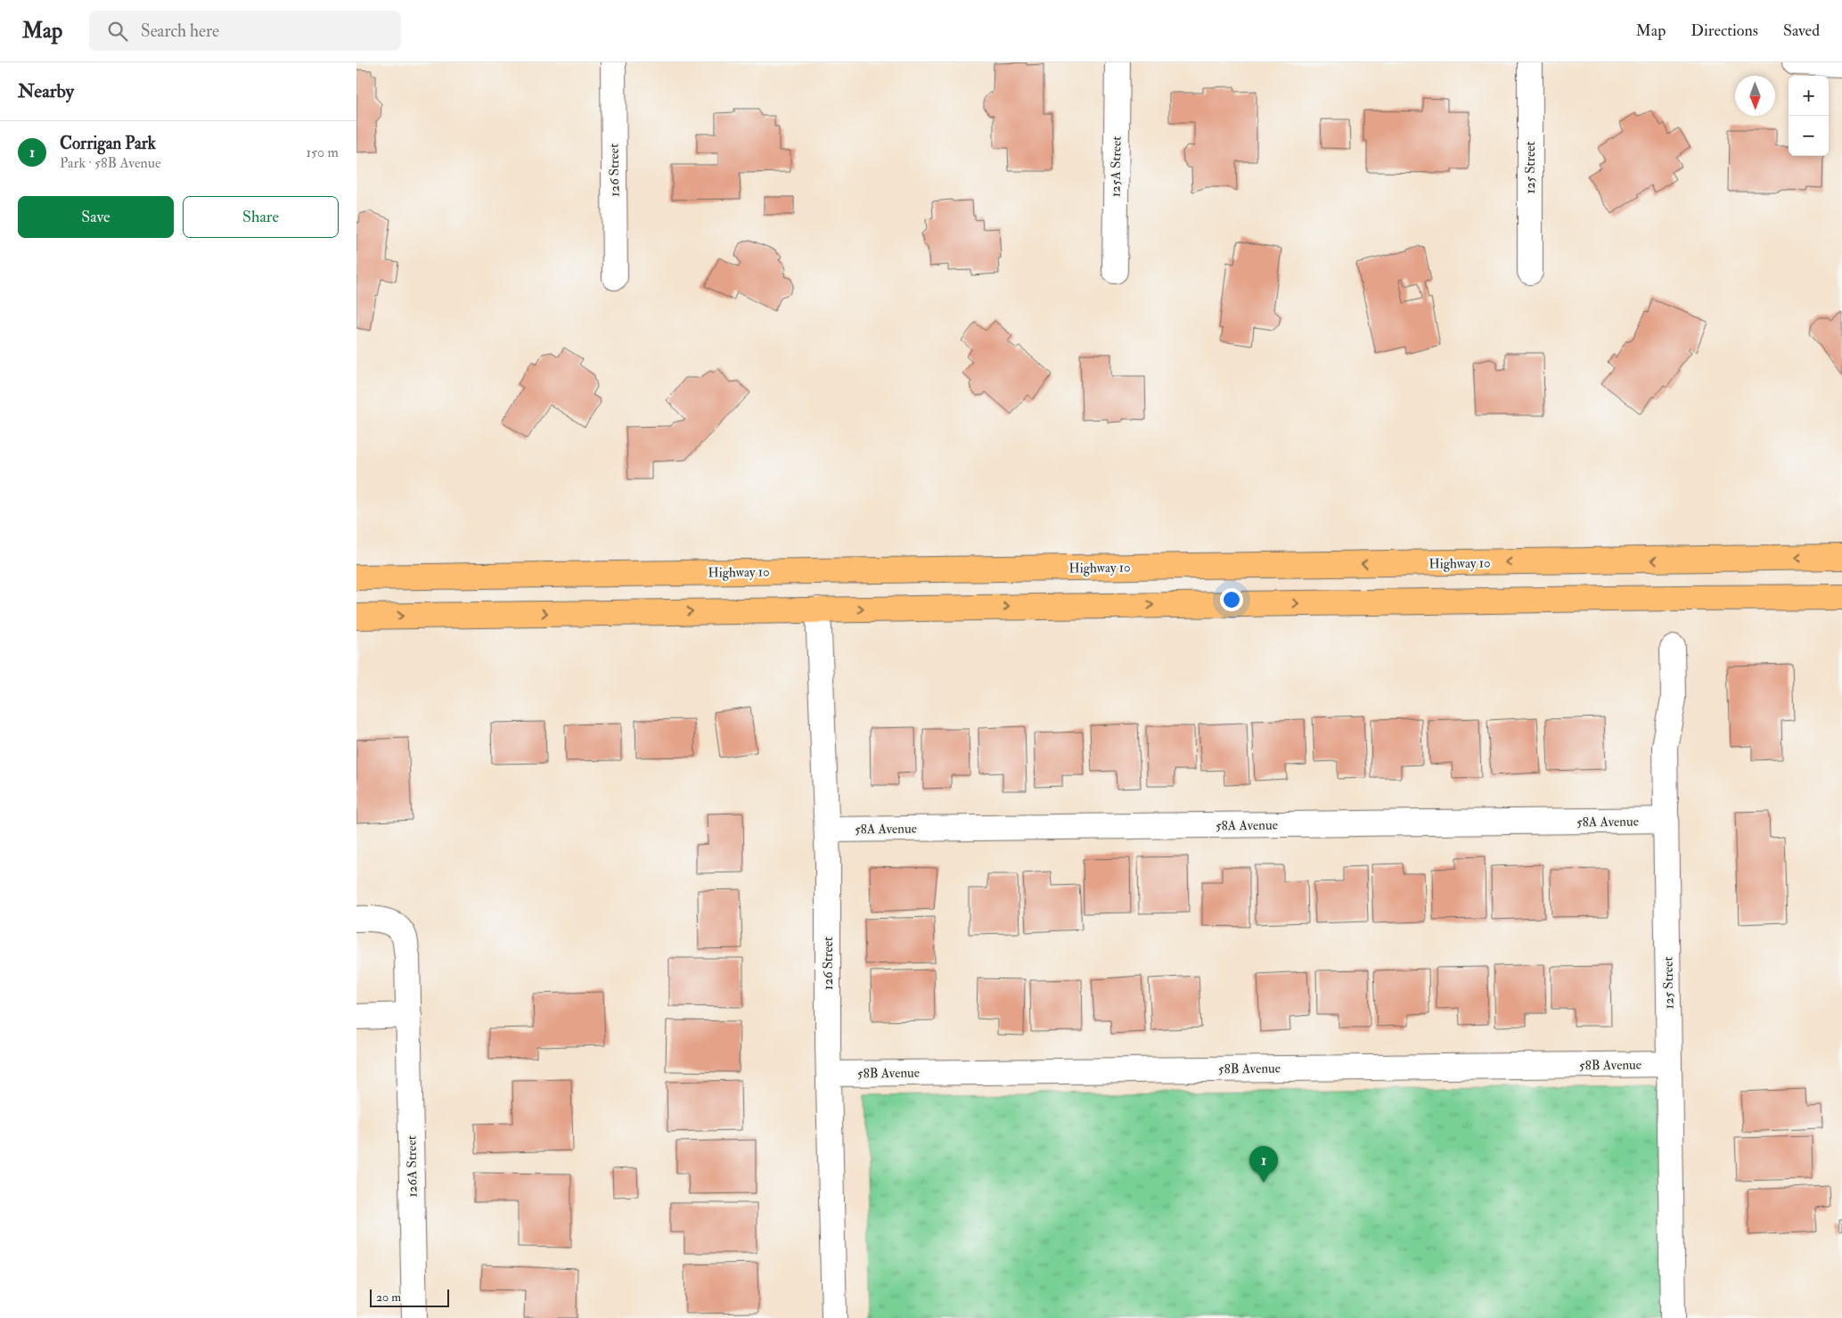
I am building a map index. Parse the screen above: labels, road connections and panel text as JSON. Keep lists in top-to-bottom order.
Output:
{
  "streets": {
    "highway": ["Highway 10"],
    "street": [
      "125A Street",
      "125 Street",
      "126 Street",
      "58A Avenue",
      "58B Avenue",
      "126A Street"
    ]
  },
  "crossings": [
    ["125 Street", "58A Avenue"],
    ["125 Street", "58B Avenue"],
    ["126 Street", "58A Avenue"],
    ["126 Street", "58B Avenue"]
  ],
  "scale_bar": "20 m",
  "north": "bottom",
  "page": {
    "header": "Map",
    "search": "Search here",
    "nav": ["Map", "Directions", "Saved"],
    "heading": "Nearby",
    "map_buttons": ["+", "−"],
    "list": [
      {
        "mark": "1",
        "name": "Corrigan Park",
        "note": "Park · 58B Avenue",
        "value": "150 m"
      }
    ],
    "buttons": ["Save", "Share"],
    "pins": "1",
    "scale": "20 m"
  }
}
